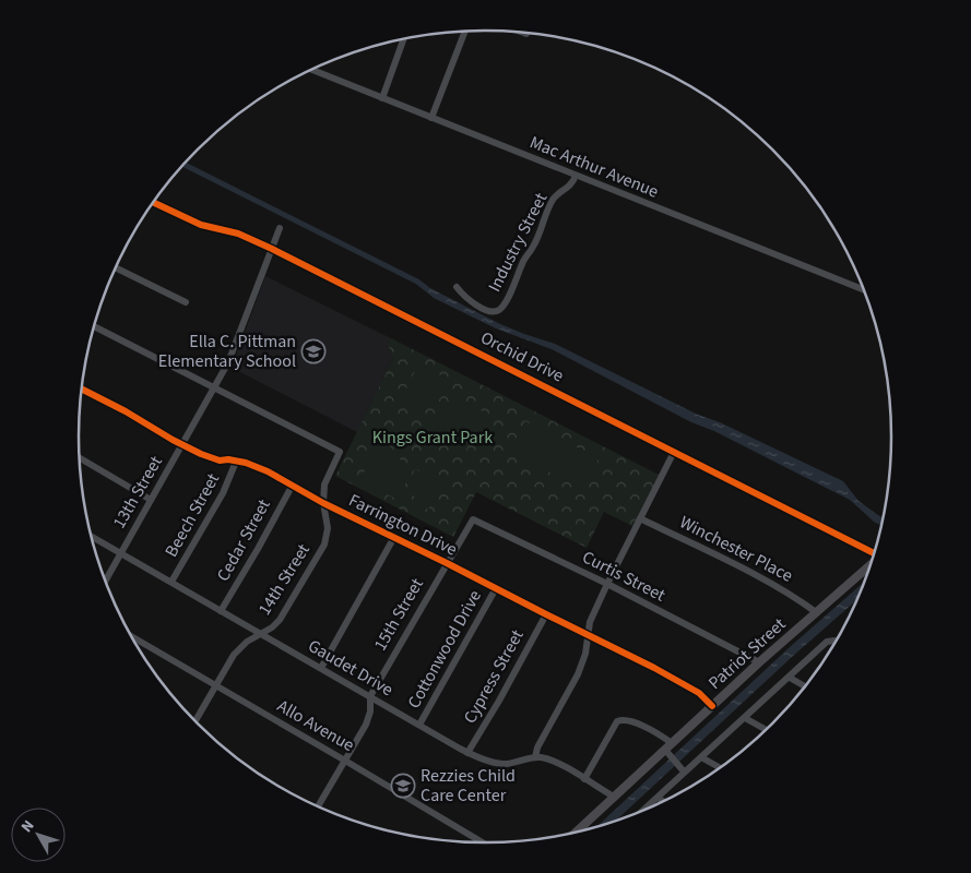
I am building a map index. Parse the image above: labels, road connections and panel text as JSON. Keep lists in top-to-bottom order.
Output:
{
  "streets": {
    "main road": ["Patriot Street"],
    "street": [
      "Mac Arthur Avenue",
      "Industry Street",
      "Orchid Drive",
      "13th Street",
      "Beech Street",
      "Farrington Drive",
      "Cedar Street",
      "Winchester Place",
      "Curtis Street",
      "14th Street",
      "15th Street",
      "Cottonwood Drive",
      "Gaudet Drive",
      "Cypress Street",
      "Allo Avenue"
    ]
  },
  "crossings": [
    ["Mac Arthur Avenue", "Industry Street"],
    ["Orchid Drive", "13th Street"],
    ["13th Street", "Farrington Drive"],
    ["13th Street", "14th Street"],
    ["13th Street", "Gaudet Drive"],
    ["Beech Street", "Farrington Drive"],
    ["Beech Street", "Gaudet Drive"],
    ["Farrington Drive", "Cedar Street"],
    ["Farrington Drive", "14th Street"],
    ["Farrington Drive", "15th Street"],
    ["Farrington Drive", "Cottonwood Drive"],
    ["Farrington Drive", "Patriot Street"],
    ["Farrington Drive", "Cypress Street"],
    ["Cedar Street", "Gaudet Drive"],
    ["Winchester Place", "Patriot Street"],
    ["Curtis Street", "15th Street"],
    ["Curtis Street", "Patriot Street"],
    ["14th Street", "Gaudet Drive"],
    ["14th Street", "Allo Avenue"],
    ["15th Street", "Gaudet Drive"],
    ["15th Street", "Allo Avenue"],
    ["Cottonwood Drive", "Gaudet Drive"],
    ["Patriot Street", "Gaudet Drive"],
    ["Gaudet Drive", "Cypress Street"]
  ],
  "parks": ["Kings Grant Park"],
  "places": {
    "school or university": ["Ella C. Pittman Elementary School", "Rezzies Child Care Center"]
  },
  "north": "top left"
}
